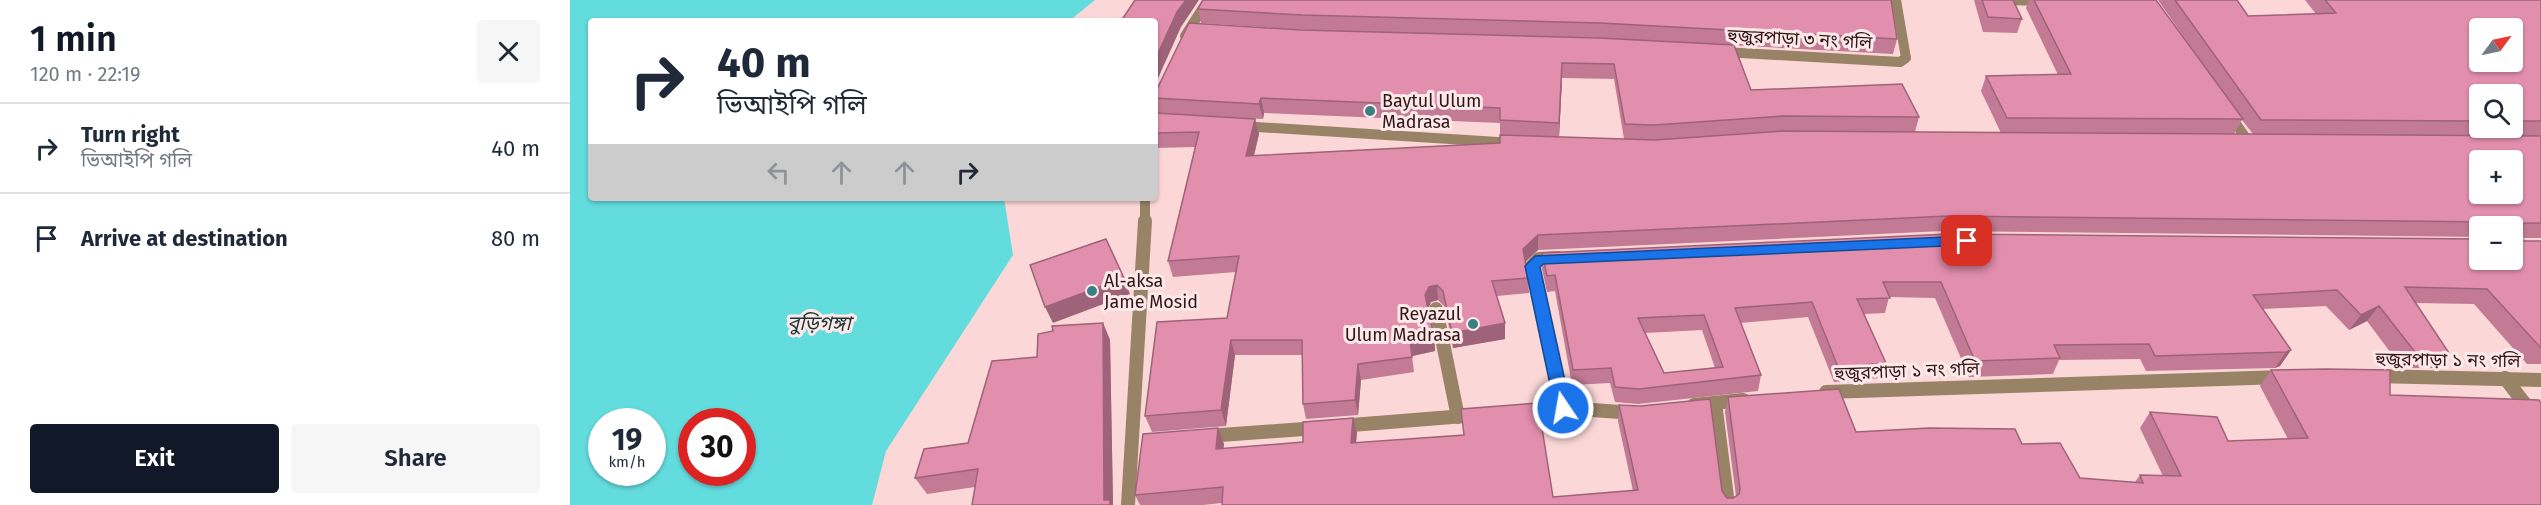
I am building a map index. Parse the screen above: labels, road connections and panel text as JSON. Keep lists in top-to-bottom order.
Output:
{
  "streets": {
    "street": ["হুজুরপাড়া ৩ নং গলি", "হুজুরপাড়া ১ নং গলি"]
  },
  "water": ["বুড়িগঙ্গা"],
  "places": ["Baytul Ulum Madrasa", "Al-aksa Jame Mosid", "Reyazul Ulum Madrasa"],
  "north": "top right",
  "page": {
    "heading": ["1 min", "120 m · 22:19"],
    "map_buttons": ["+", "−"],
    "turn": ["40 m", "ভিআইপি গলি"],
    "list": [
      {
        "name": "Turn right",
        "note": "ভিআইপি গলি",
        "value": "40 m"
      },
      {
        "name": "Arrive at destination",
        "value": "80 m"
      }
    ],
    "speed": "19 km/h",
    "limit": "30",
    "buttons": ["Exit", "Share"]
  }
}
